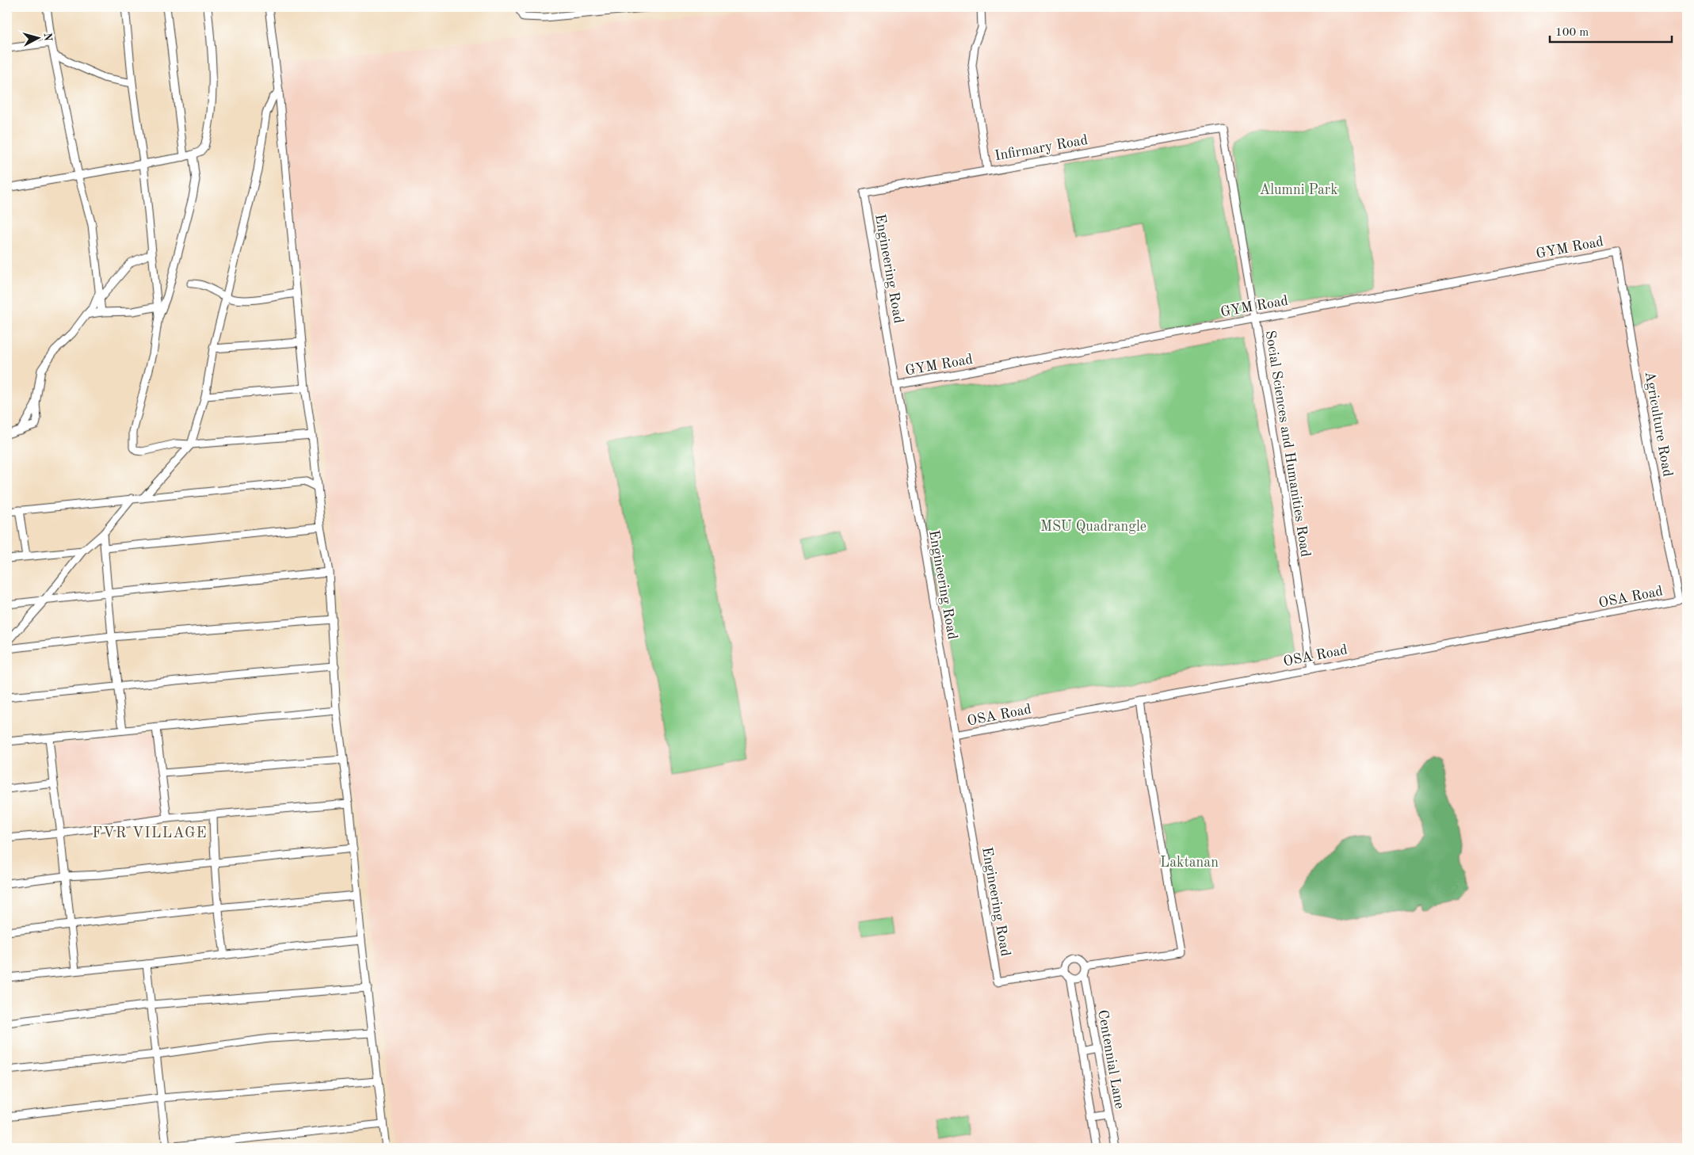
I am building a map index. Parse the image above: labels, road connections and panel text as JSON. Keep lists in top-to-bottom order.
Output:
{
  "streets": {
    "street": [
      "Infirmary Road",
      "GYM Road",
      "Engineering Road",
      "Agriculture Road",
      "Social Sciences and Humanities Road",
      "OSA Road",
      "Centennial Lane"
    ]
  },
  "crossings": [
    ["Infirmary Road", "Engineering Road"],
    ["Infirmary Road", "Social Sciences and Humanities Road"],
    ["GYM Road", "Engineering Road"],
    ["GYM Road", "Agriculture Road"],
    ["GYM Road", "Social Sciences and Humanities Road"],
    ["Engineering Road", "OSA Road"],
    ["Engineering Road", "Centennial Lane"],
    ["Agriculture Road", "OSA Road"],
    ["Social Sciences and Humanities Road", "OSA Road"]
  ],
  "districts": ["FVR VILLAGE"],
  "parks": ["Alumni Park", "MSU Quadrangle", "Laktanan"],
  "scale_bar": "100 m",
  "north": "right"
}
